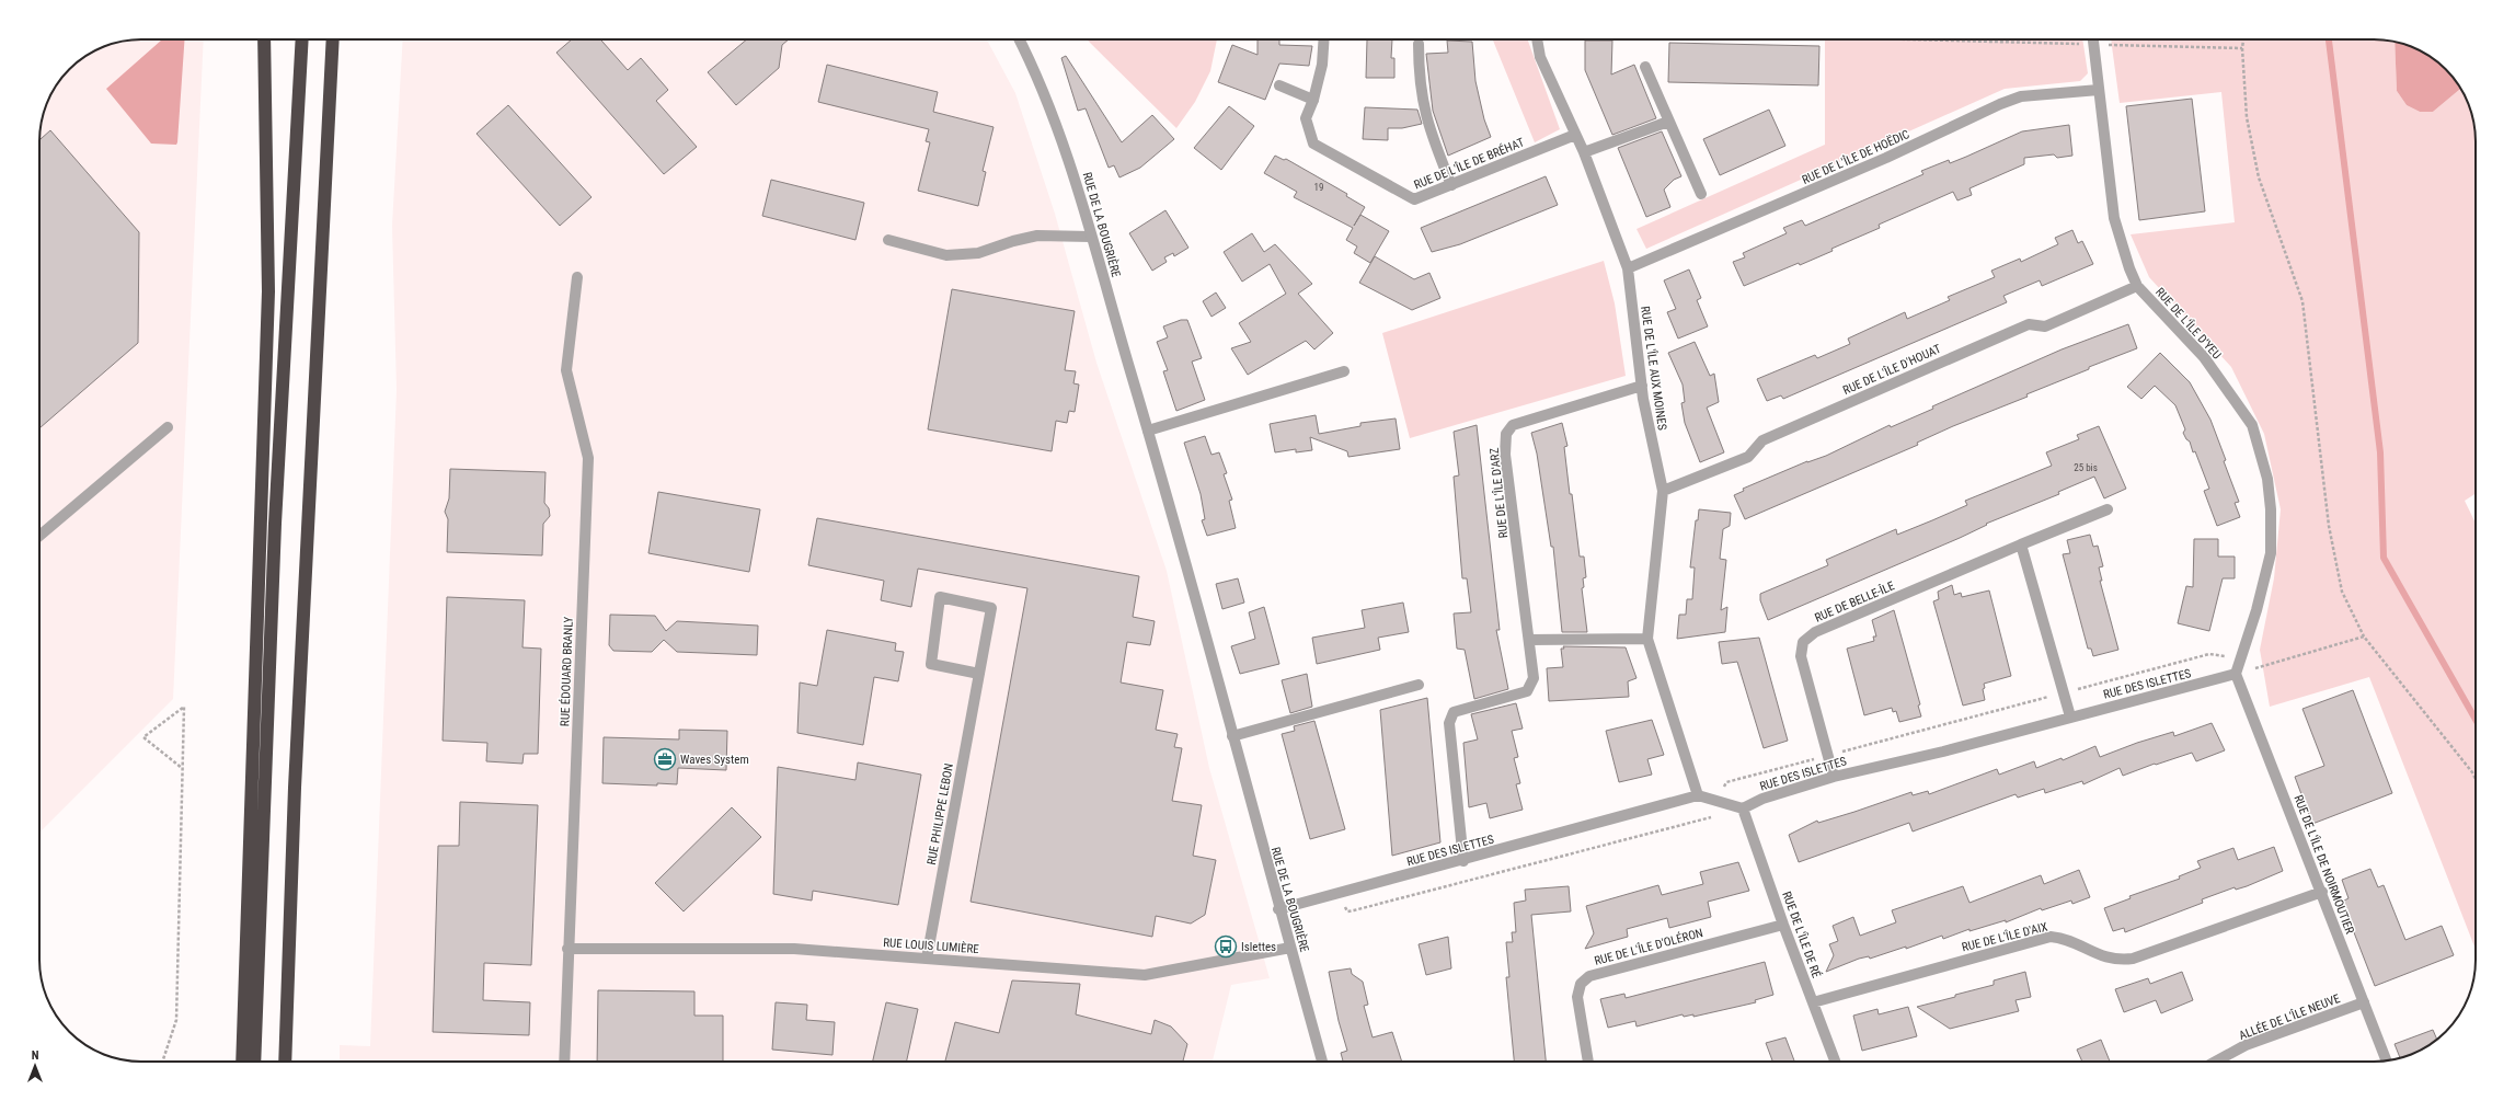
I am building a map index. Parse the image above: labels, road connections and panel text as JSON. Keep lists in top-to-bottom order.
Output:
{
  "streets": {
    "street": [
      "RUE DE L'ÎLE DE HOËDIC",
      "RUE DE L'ÎLE DE BRÉHAT",
      "RUE DE LA BOUGRIÈRE",
      "RUE DE L'ÎLE D'YEU",
      "RUE DE L'ÎLE AUX MOINES",
      "RUE DE L'ÎLE D'HOUAT",
      "RUE DE L'ÎLE D'ARZ",
      "RUE DE BELLE-ÎLE",
      "RUE ÉDOUARD BRANLY",
      "RUE DES ISLETTES",
      "RUE PHILIPPE LEBON",
      "RUE DE L'ÎLE DE NOIRMOUTIER",
      "RUE DE L'ÎLE DE RÉ",
      "RUE DE L'ÎLE D'AIX",
      "RUE LOUIS LUMIÈRE",
      "RUE DE L'ÎLE D'OLÉRON",
      "ALLÉE DE L'ÎLE NEUVE"
    ]
  },
  "crossings": [
    ["RUE DE L'ÎLE DE HOËDIC", "RUE DE L'ÎLE D'YEU"],
    ["RUE DE L'ÎLE DE HOËDIC", "RUE DE L'ÎLE AUX MOINES"],
    ["RUE DE L'ÎLE DE BRÉHAT", "RUE DE L'ÎLE AUX MOINES"],
    ["RUE DE LA BOUGRIÈRE", "RUE DES ISLETTES"],
    ["RUE DE LA BOUGRIÈRE", "RUE LOUIS LUMIÈRE"],
    ["RUE DE L'ÎLE D'YEU", "RUE DE L'ÎLE D'HOUAT"],
    ["RUE DE L'ÎLE D'YEU", "RUE DES ISLETTES"],
    ["RUE DE L'ÎLE D'YEU", "RUE DE L'ÎLE DE NOIRMOUTIER"],
    ["RUE DE L'ÎLE AUX MOINES", "RUE DE L'ÎLE D'HOUAT"],
    ["RUE DE L'ÎLE AUX MOINES", "RUE DE L'ÎLE D'ARZ"],
    ["RUE DE L'ÎLE AUX MOINES", "RUE DES ISLETTES"],
    ["RUE DE L'ÎLE D'ARZ", "RUE DES ISLETTES"],
    ["RUE DE BELLE-ÎLE", "RUE DES ISLETTES"],
    ["RUE ÉDOUARD BRANLY", "RUE LOUIS LUMIÈRE"],
    ["RUE DES ISLETTES", "RUE DE L'ÎLE DE NOIRMOUTIER"],
    ["RUE DES ISLETTES", "RUE DE L'ÎLE DE RÉ"],
    ["RUE PHILIPPE LEBON", "RUE LOUIS LUMIÈRE"],
    ["RUE DE L'ÎLE DE NOIRMOUTIER", "RUE DE L'ÎLE D'AIX"],
    ["RUE DE L'ÎLE DE NOIRMOUTIER", "ALLÉE DE L'ÎLE NEUVE"],
    ["RUE DE L'ÎLE DE RÉ", "RUE DE L'ÎLE D'AIX"],
    ["RUE DE L'ÎLE DE RÉ", "RUE DE L'ÎLE D'OLÉRON"]
  ],
  "places": {
    "office": ["Waves System"],
    "bus stop": ["Islettes"]
  },
  "house_numbers": ["19", "25 bis"],
  "north": "top"
}
